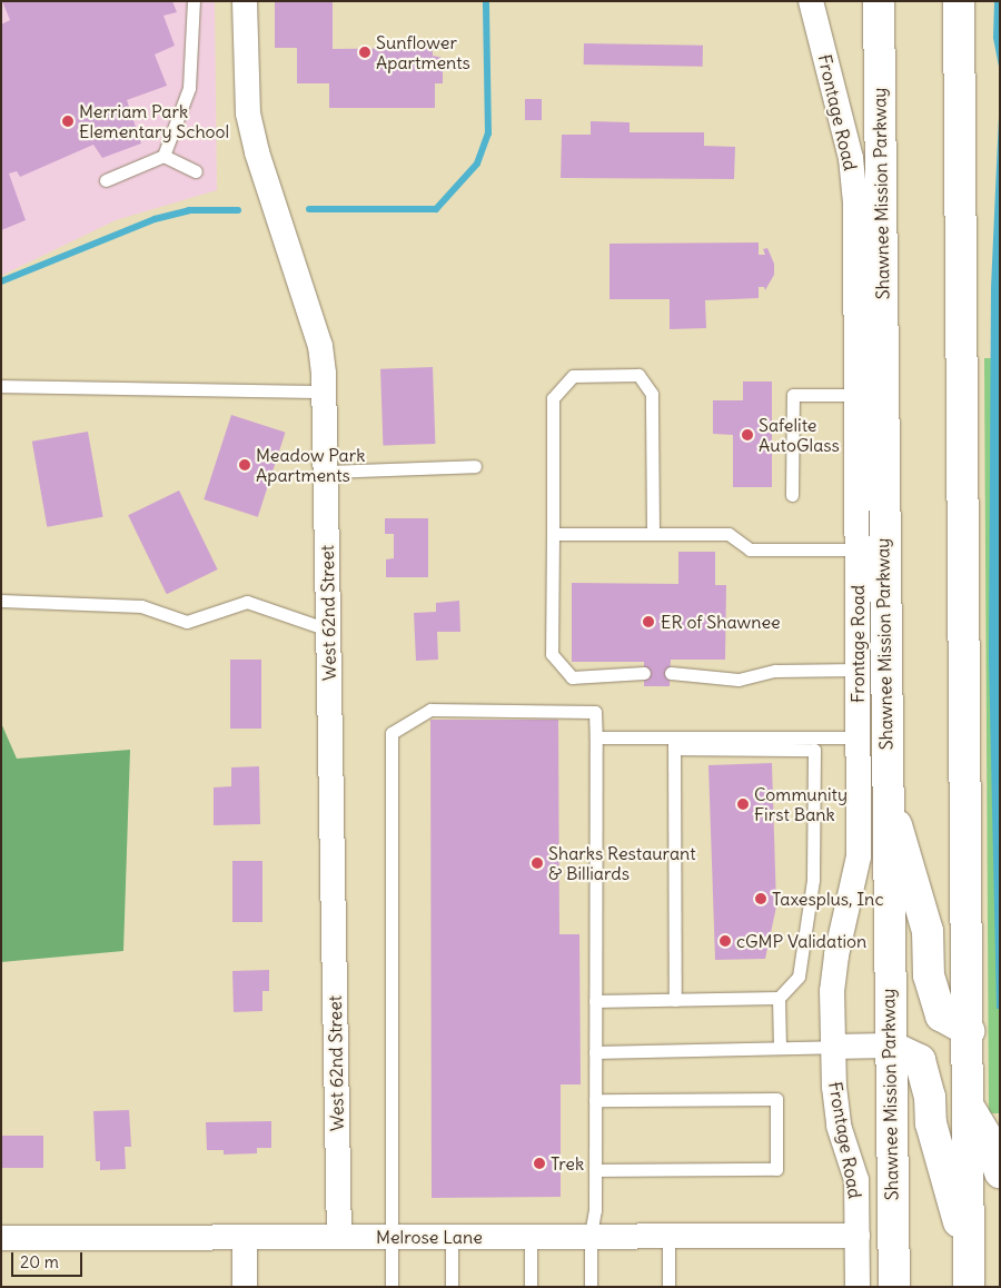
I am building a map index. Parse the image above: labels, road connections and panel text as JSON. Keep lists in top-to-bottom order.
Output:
{
  "streets": {
    "highway": ["Shawnee Mission Parkway"],
    "street": ["Frontage Road", "West 62nd Street", "Melrose Lane"]
  },
  "crossings": [
    ["Frontage Road", "Melrose Lane"],
    ["West 62nd Street", "Melrose Lane"]
  ],
  "places": [
    "Sunflower Apartments",
    "Merriam Park Elementary School",
    "Safelite AutoGlass",
    "Meadow Park Apartments",
    "ER of Shawnee",
    "Community First Bank",
    "Sharks Restaurant & Billiards",
    "Taxesplus, Inc",
    "cGMP Validation",
    "Trek"
  ],
  "scale_bar": "20 m"
}
